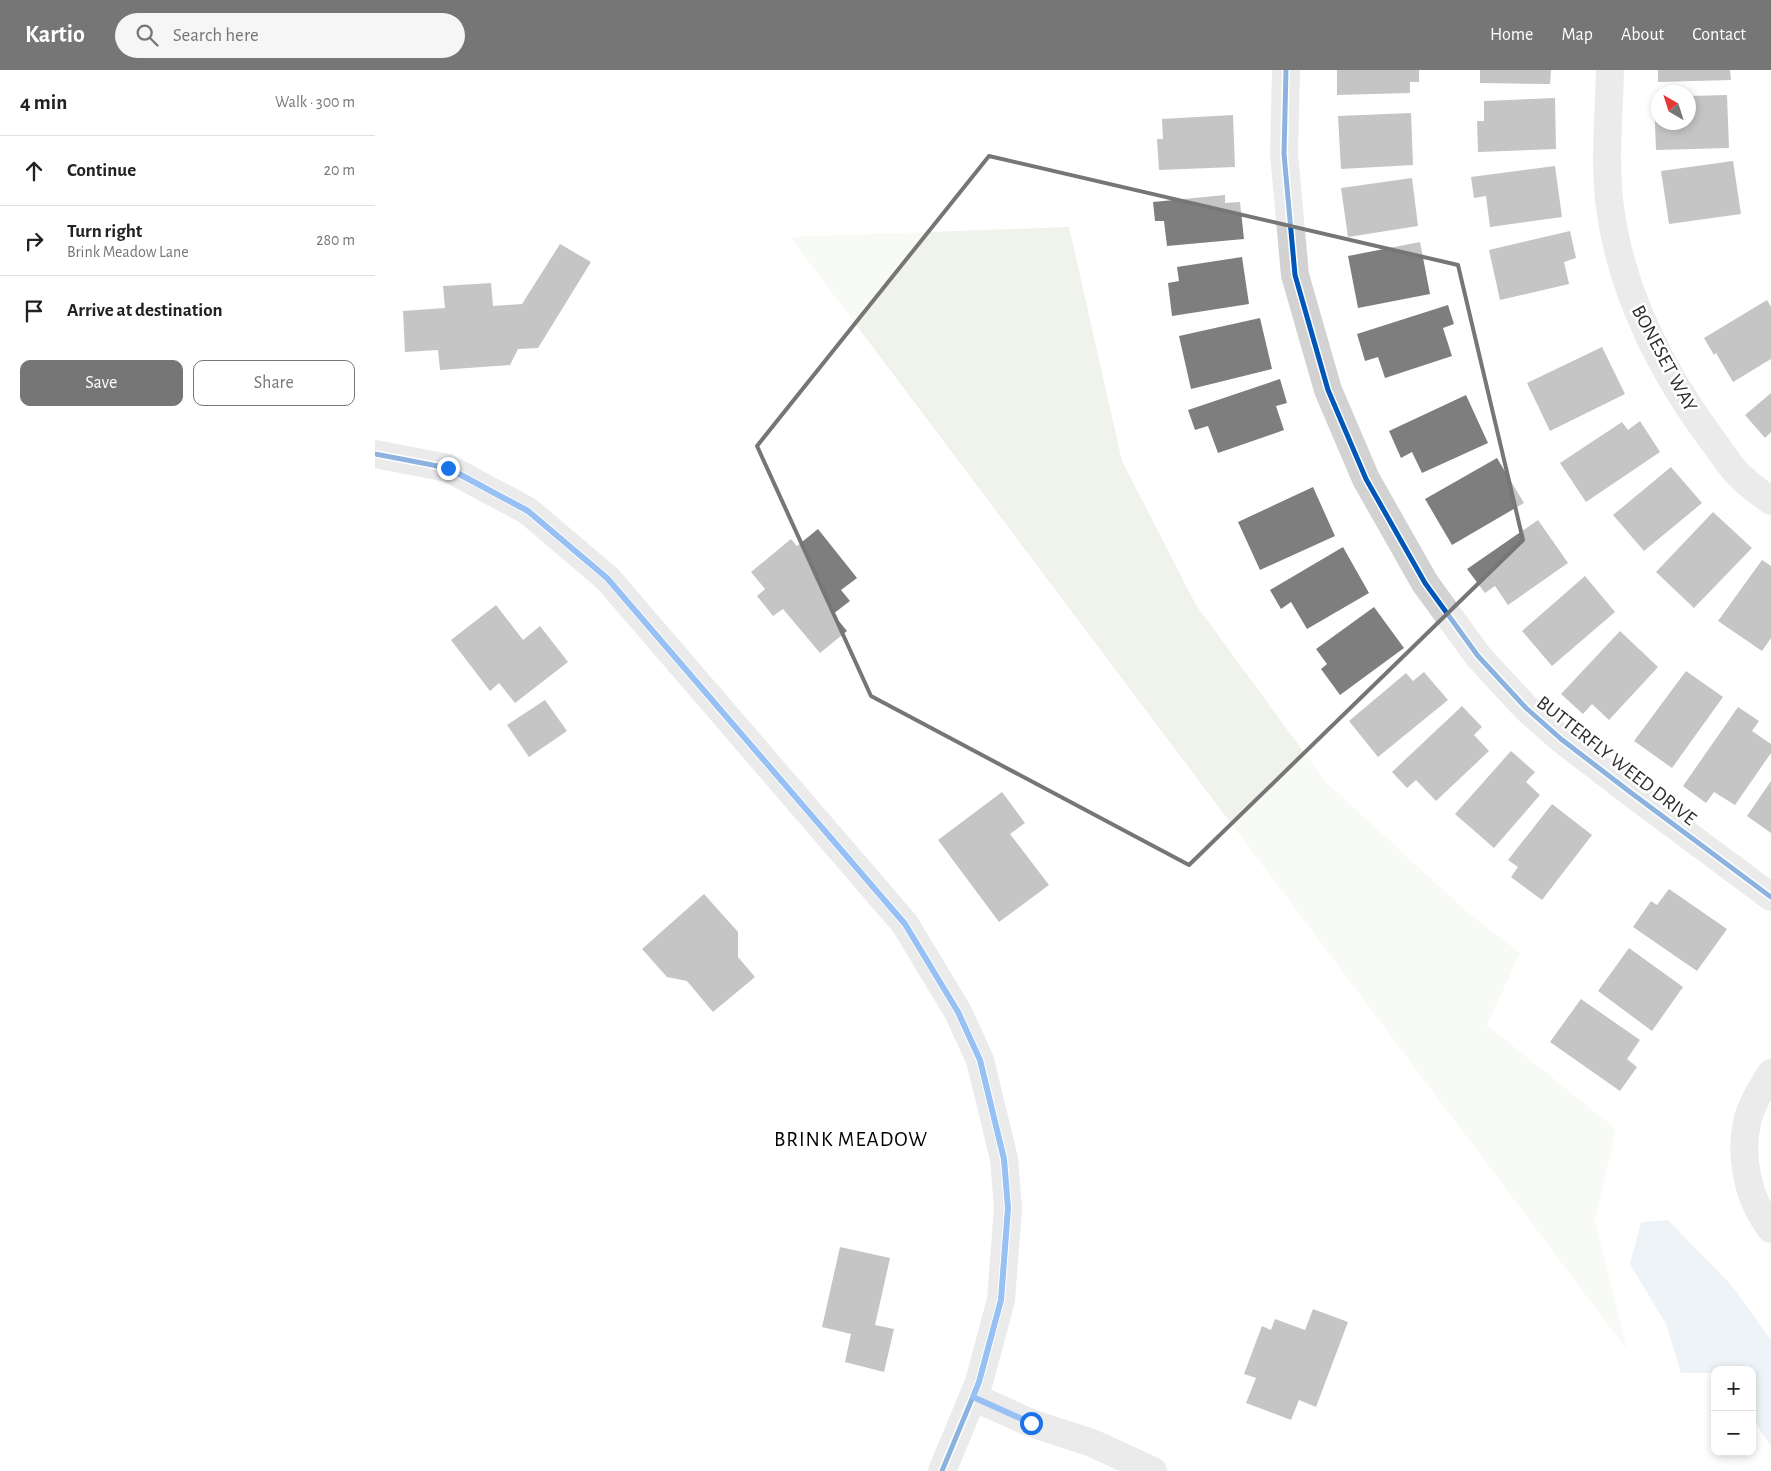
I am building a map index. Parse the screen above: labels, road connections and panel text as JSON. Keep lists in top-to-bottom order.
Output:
{
  "streets": {
    "street": ["BONESET WAY", "BUTTERFLY WEED DRIVE"]
  },
  "districts": ["BRINK MEADOW"],
  "north": "top left",
  "page": {
    "header": "Kartio",
    "search": "Search here",
    "nav": [
      "Home",
      "Map",
      "About",
      "Contact"
    ],
    "heading": ["4 min", "Walk · 300 m"],
    "list": [
      ["Continue", "20 m"],
      ["Turn right", "Brink Meadow Lane", "280 m"],
      "Arrive at destination"
    ],
    "buttons": ["Save", "Share"],
    "map_buttons": ["+", "−"]
  }
}
